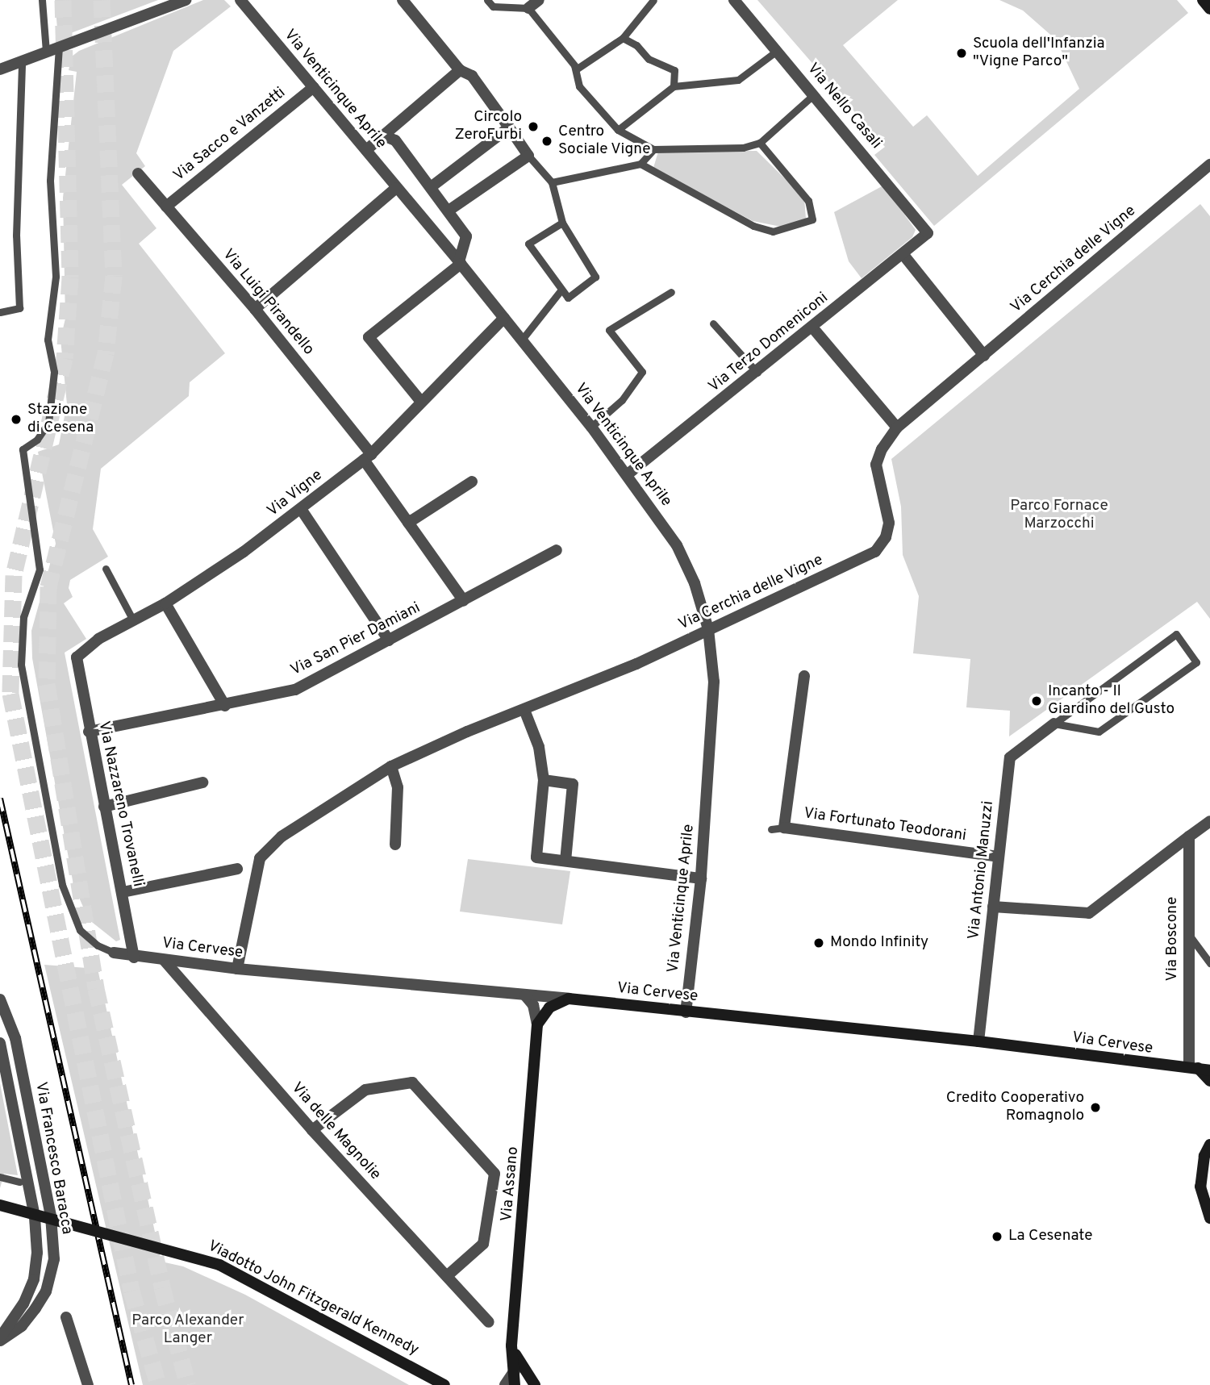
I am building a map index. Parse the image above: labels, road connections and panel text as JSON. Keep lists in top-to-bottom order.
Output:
{
  "streets": {
    "street": [
      "Via Venticinque Aprile",
      "Via Nello Casali",
      "Via Sacco e Vanzetti",
      "Via Cerchia delle Vigne",
      "Via Luigi Pirandello",
      "Via Terzo Domeniconi",
      "Via Vigne",
      "Via San Pier Damiani",
      "Via Nazzareno Trovanelli",
      "Via Fortunato Teodorani",
      "Via Antonio Manuzzi",
      "Via Boscone",
      "Via Cervese",
      "Via delle Magnolie",
      "Via Francesco Baracca",
      "Via Assano",
      "Viadotto John Fitzgerald Kennedy"
    ]
  },
  "crossings": [
    ["Via Venticinque Aprile", "Via Sacco e Vanzetti"],
    ["Via Venticinque Aprile", "Via Cerchia delle Vigne"],
    ["Via Venticinque Aprile", "Via Terzo Domeniconi"],
    ["Via Venticinque Aprile", "Via Vigne"],
    ["Via Venticinque Aprile", "Via Cervese"],
    ["Via Nello Casali", "Via Terzo Domeniconi"],
    ["Via Sacco e Vanzetti", "Via Luigi Pirandello"],
    ["Via Cerchia delle Vigne", "Via Cervese"],
    ["Via Luigi Pirandello", "Via Vigne"],
    ["Via Luigi Pirandello", "Via San Pier Damiani"],
    ["Via Vigne", "Via Nazzareno Trovanelli"],
    ["Via San Pier Damiani", "Via Nazzareno Trovanelli"],
    ["Via Nazzareno Trovanelli", "Via Cervese"],
    ["Via Fortunato Teodorani", "Via Antonio Manuzzi"],
    ["Via Antonio Manuzzi", "Via Cervese"],
    ["Via Boscone", "Via Cervese"],
    ["Via Cervese", "Via delle Magnolie"],
    ["Via Cervese", "Via Assano"]
  ],
  "parks": ["Parco Fornace Marzocchi", "Parco Alexander Langer"],
  "places": [
    "Scuola dell'Infanzia \"Vigne Parco\"",
    "Circolo ZeroFurbi",
    "Centro Sociale Vigne",
    "Stazione di Cesena",
    "Incanto - Il Giardino del Gusto",
    "Mondo Infinity",
    "Credito Cooperativo Romagnolo",
    "La Cesenate"
  ]
}
